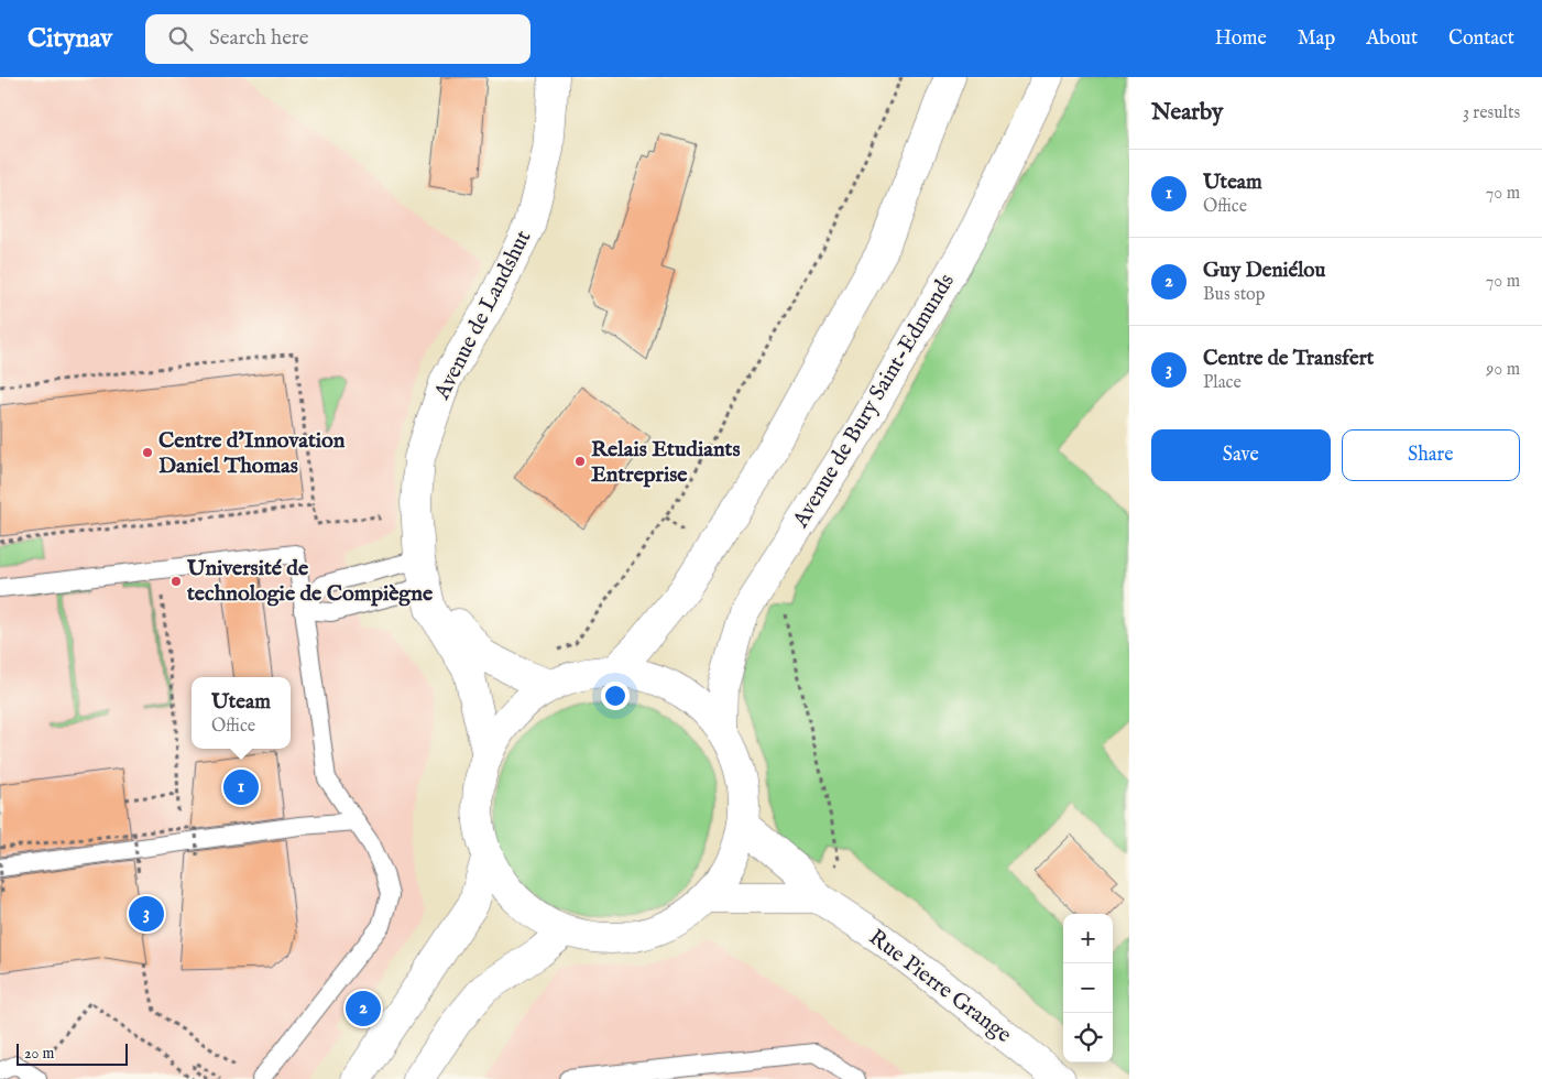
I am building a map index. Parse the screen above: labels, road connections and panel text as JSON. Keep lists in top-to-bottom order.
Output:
{
  "streets": {
    "main road": ["Avenue de Landshut", "Avenue de Bury Saint-Edmunds", "Rue Pierre Grange"]
  },
  "places": ["Centre d'Innovation Daniel Thomas", "Relais Etudiants Entreprise", "Université de technologie de Compiègne"],
  "scale_bar": "20 m",
  "page": {
    "header": "Citynav",
    "search": "Search here",
    "nav": [
      "Home",
      "Map",
      "About",
      "Contact"
    ],
    "heading": ["Nearby", "3 results"],
    "list": [
      {
        "mark": "1",
        "name": "Uteam",
        "note": "Office",
        "value": "70 m"
      },
      {
        "mark": "2",
        "name": "Guy Deniélou",
        "note": "Bus stop",
        "value": "70 m"
      },
      {
        "mark": "3",
        "name": "Centre de Transfert",
        "note": "Place",
        "value": "90 m"
      }
    ],
    "buttons": ["Save", "Share"],
    "popup": ["Uteam", "Office"],
    "pins": ["1", "3", "2"],
    "map_buttons": ["+", "−"],
    "scale": "20 m"
  }
}
